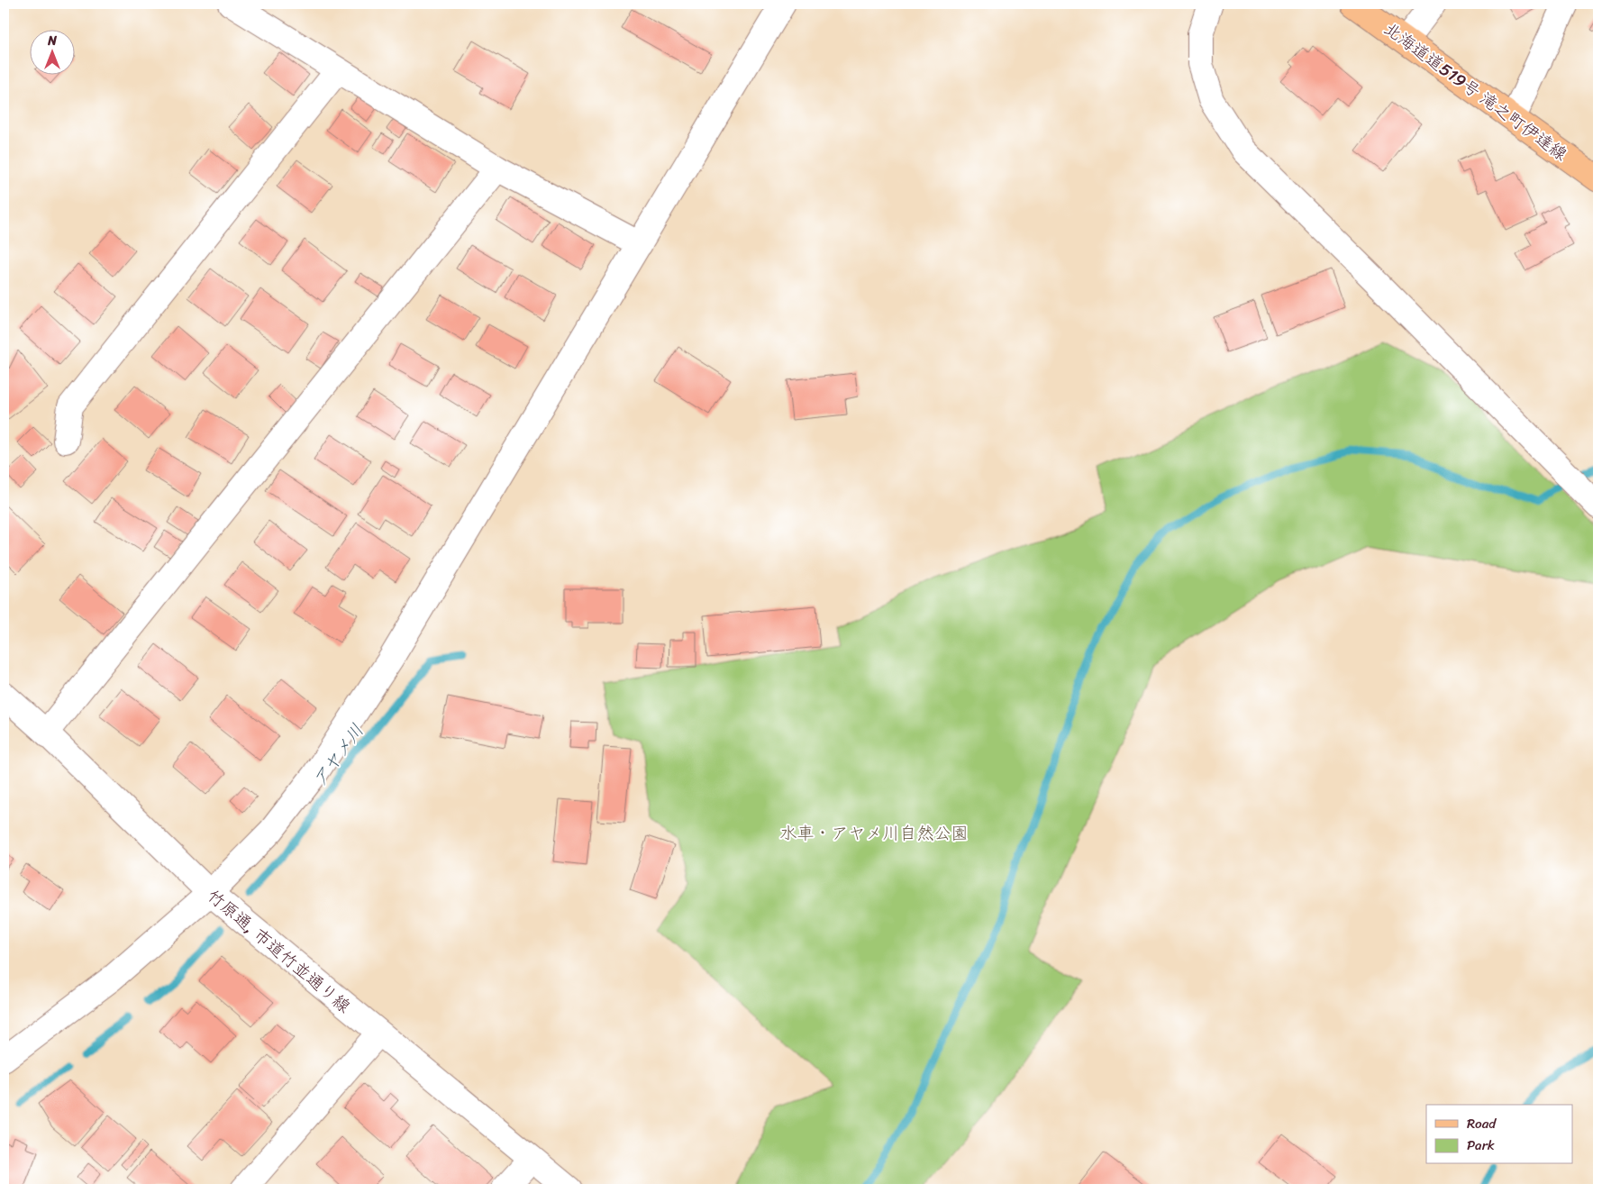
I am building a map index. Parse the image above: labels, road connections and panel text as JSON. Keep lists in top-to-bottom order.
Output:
{
  "streets": {
    "main road": ["北海道道519号 滝之町伊達線"],
    "street": ["竹原通, 市道竹並通り線"]
  },
  "water": ["アヤメ川"],
  "parks": ["水車・アヤメ川自然公園"],
  "legend": ["Road", "Park"],
  "north": "top"
}
